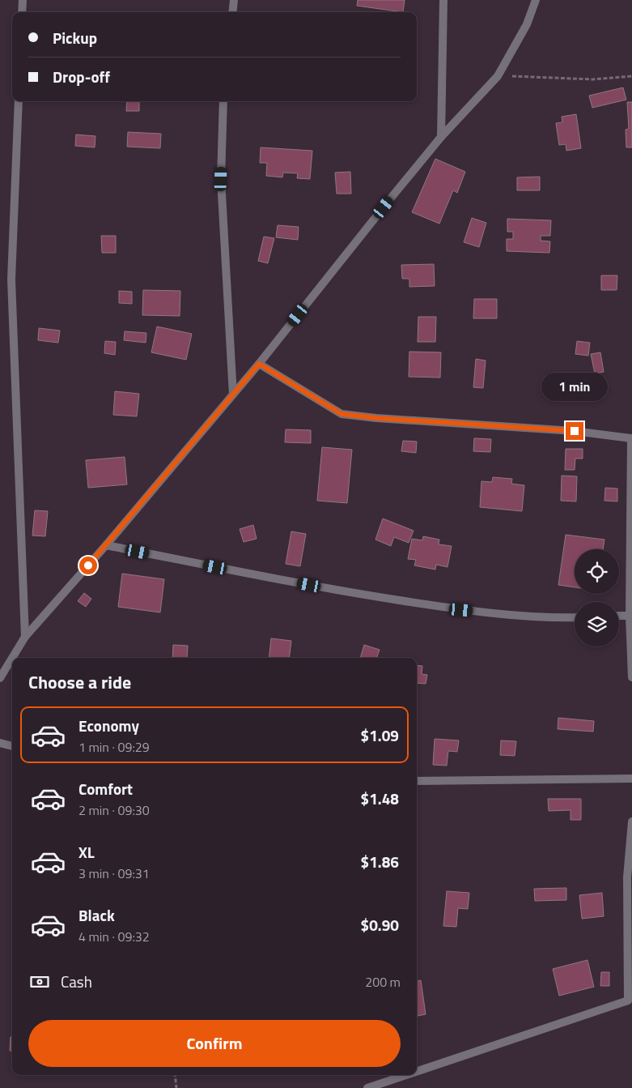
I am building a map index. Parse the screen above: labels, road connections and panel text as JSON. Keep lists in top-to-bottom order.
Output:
{
  "page": {
    "banner": ["Pickup", "Drop-off"],
    "bubble": "1 min",
    "heading": "Choose a ride",
    "list": [
      {
        "name": "Economy",
        "note": "1 min · 09:29",
        "value": "$1.09"
      },
      {
        "name": "Comfort",
        "note": "2 min · 09:30",
        "value": "$1.48"
      },
      {
        "name": "XL",
        "note": "3 min · 09:31",
        "value": "$1.86"
      },
      {
        "name": "Black",
        "note": "4 min · 09:32",
        "value": "$0.90"
      }
    ],
    "pay": ["Cash", "200 m"],
    "buttons": "Confirm"
  }
}
